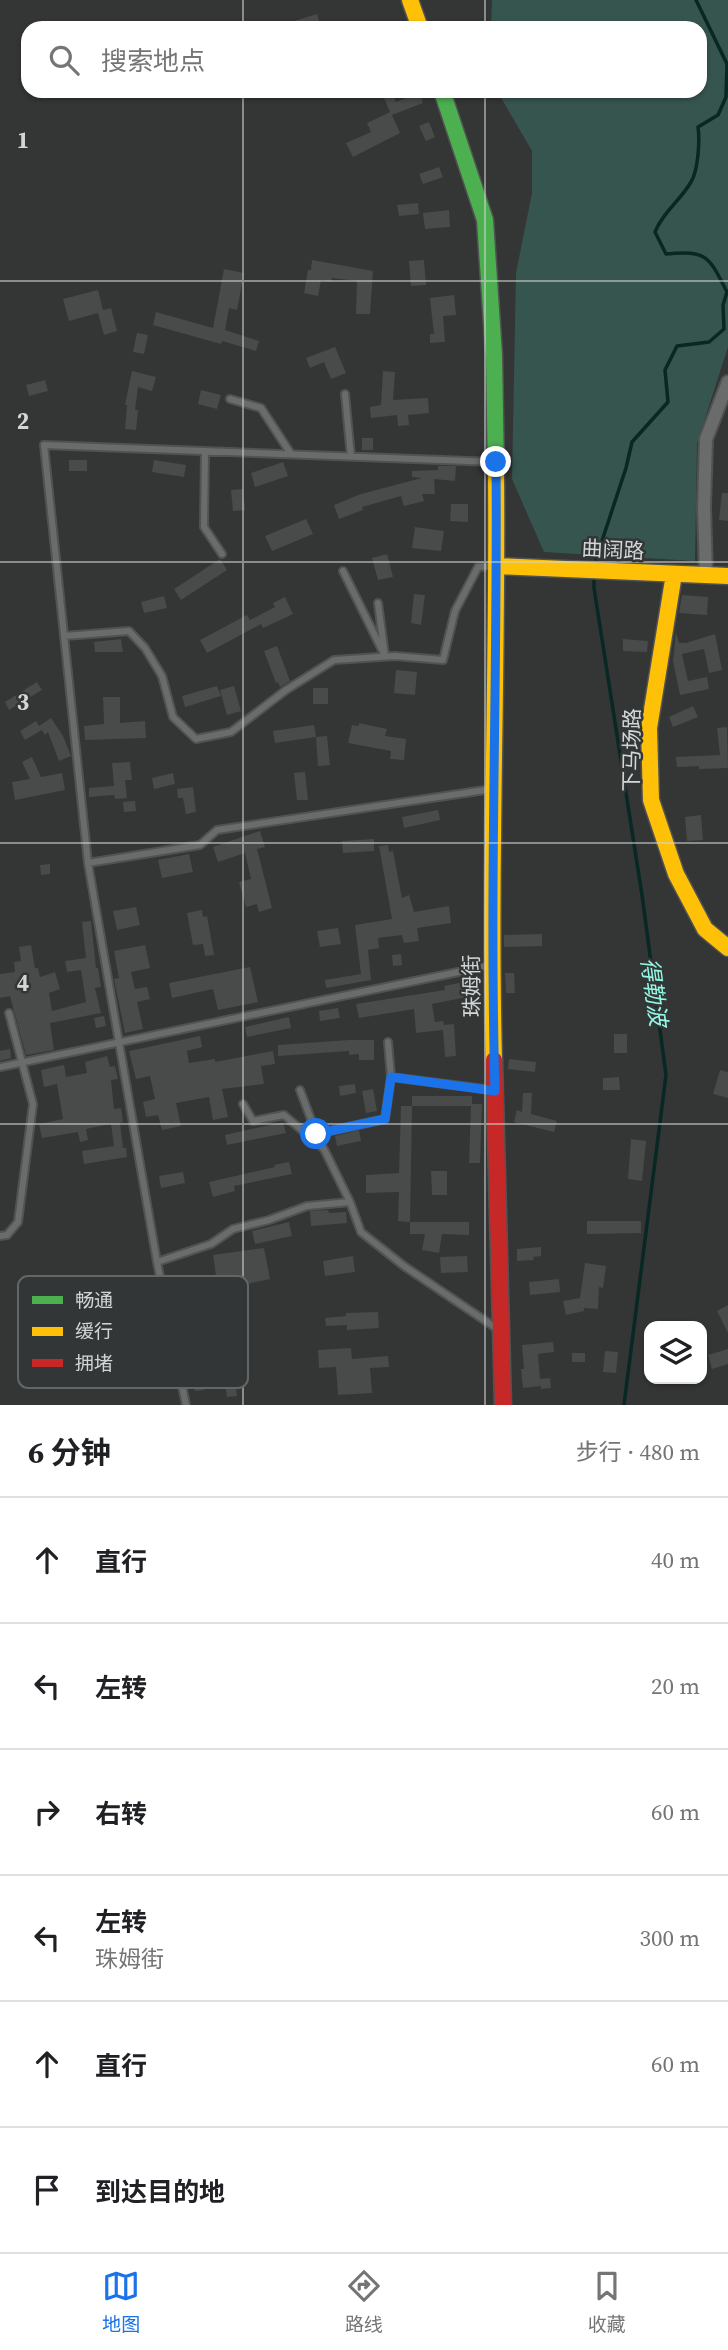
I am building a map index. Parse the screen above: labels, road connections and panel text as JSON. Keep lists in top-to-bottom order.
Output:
{
  "streets": {
    "street": ["曲阔路", "下马场路", "珠姆街"]
  },
  "crossings": [
    ["曲阔路", "下马场路"],
    ["曲阔路", "珠姆街"]
  ],
  "water": ["得勒波"],
  "legend": ["畅通", "缓行", "拥堵"],
  "page": {
    "search": "搜索地点",
    "heading": ["6 分钟", "步行 · 480 m"],
    "list": [
      ["直行", "40 m"],
      ["左转", "20 m"],
      ["右转", "60 m"],
      ["左转", "珠姆街", "300 m"],
      ["直行", "60 m"],
      "到达目的地"
    ],
    "nav": ["地图", "路线", "收藏"]
  },
  "grid": {
    "rows": [
      "1",
      "2",
      "3",
      "4"
    ]
  }
}
